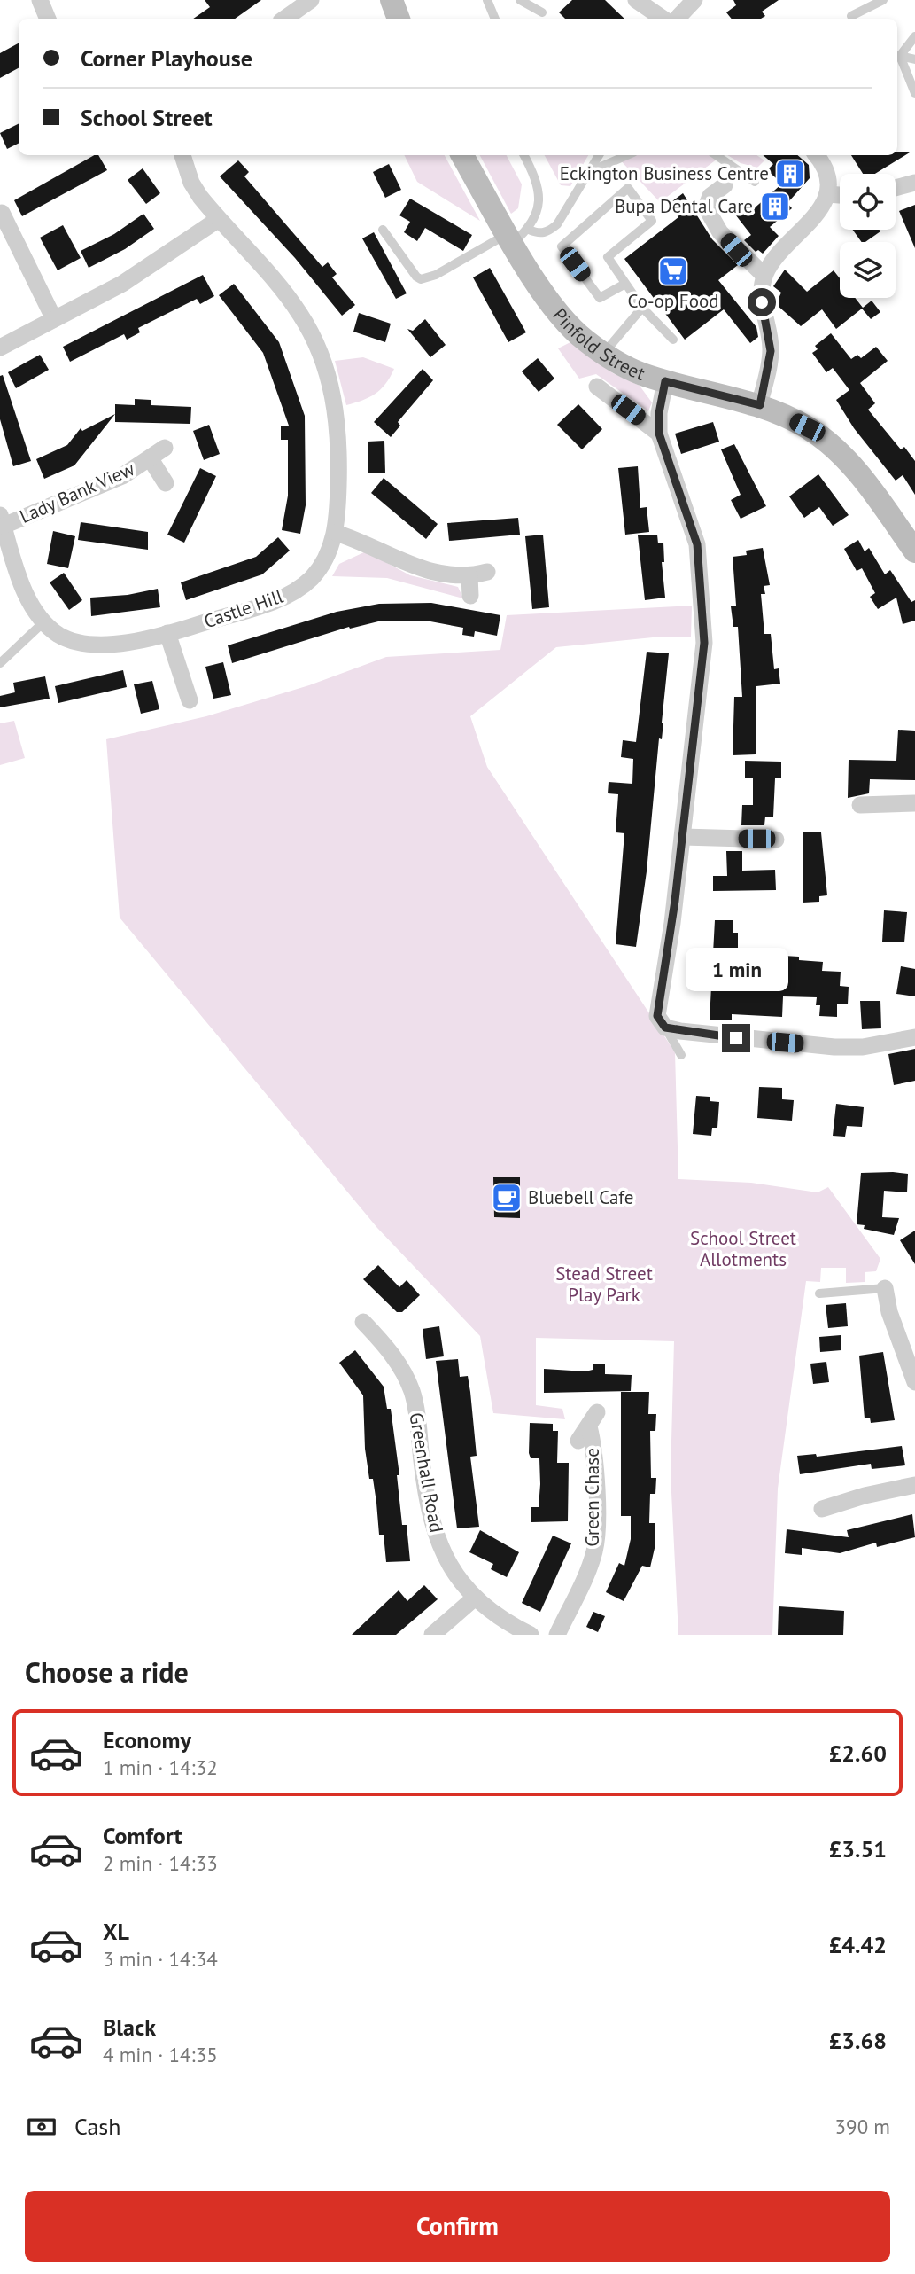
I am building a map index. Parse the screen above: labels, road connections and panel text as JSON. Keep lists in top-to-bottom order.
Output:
{
  "streets": {
    "main road": ["Pinfold Street"],
    "street": [
      "Lady Bank View",
      "Castle Hill",
      "Greenhall Road",
      "Green Chase"
    ]
  },
  "crossings": [
    ["Lady Bank View", "Castle Hill"]
  ],
  "parks": ["School Street Allotments", "Stead Street Play Park"],
  "places": {
    "building": ["Eckington Business Centre", "Bupa Dental Care"],
    "supermarket": ["Co-op Food"],
    "cafe": ["Bluebell Cafe"]
  },
  "page": {
    "banner": ["Corner Playhouse", "School Street"],
    "bubble": "1 min",
    "heading": "Choose a ride",
    "list": [
      {
        "name": "Economy",
        "note": "1 min · 14:32",
        "value": "£2.60"
      },
      {
        "name": "Comfort",
        "note": "2 min · 14:33",
        "value": "£3.51"
      },
      {
        "name": "XL",
        "note": "3 min · 14:34",
        "value": "£4.42"
      },
      {
        "name": "Black",
        "note": "4 min · 14:35",
        "value": "£3.68"
      }
    ],
    "pay": ["Cash", "390 m"],
    "buttons": "Confirm"
  }
}
